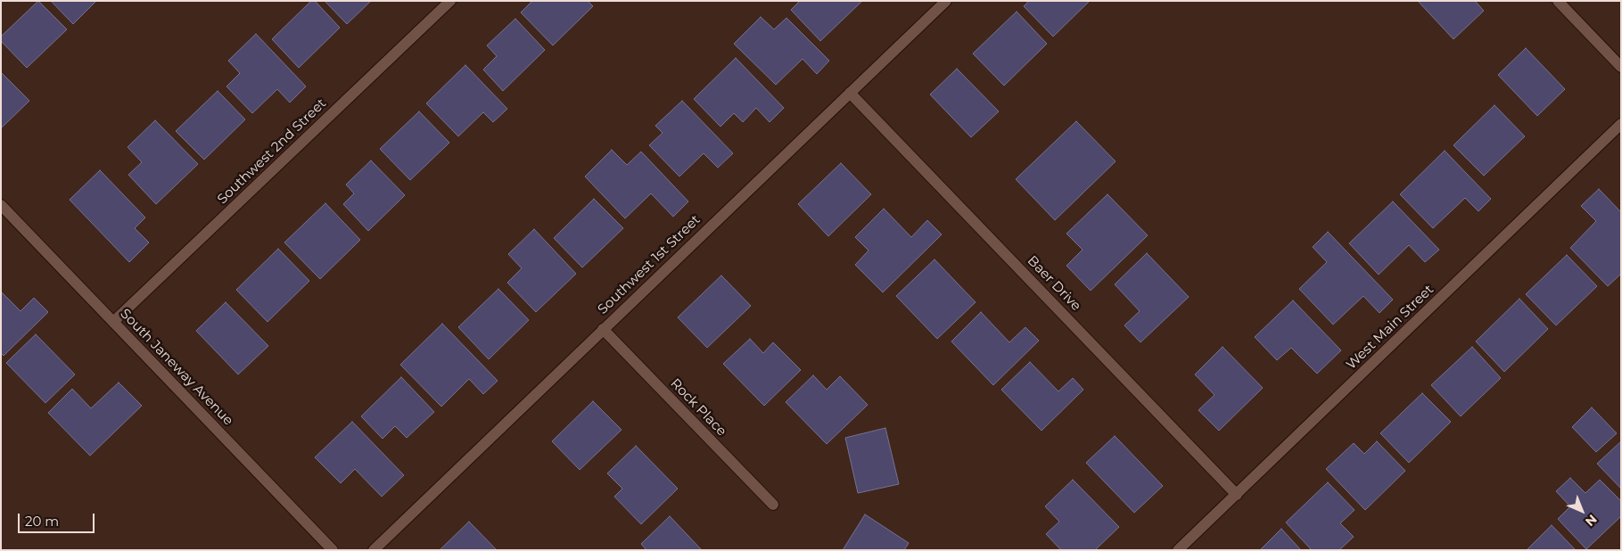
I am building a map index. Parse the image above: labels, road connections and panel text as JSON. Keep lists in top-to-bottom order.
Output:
{
  "streets": {
    "street": [
      "Southwest 2nd Street",
      "Southwest 1st Street",
      "Baer Drive",
      "West Main Street",
      "South Janeway Avenue",
      "Rock Place"
    ]
  },
  "crossings": [
    ["Southwest 2nd Street", "South Janeway Avenue"],
    ["Southwest 1st Street", "Baer Drive"],
    ["Southwest 1st Street", "Rock Place"],
    ["Baer Drive", "West Main Street"]
  ],
  "scale_bar": "20 m",
  "north": "bottom right"
}
